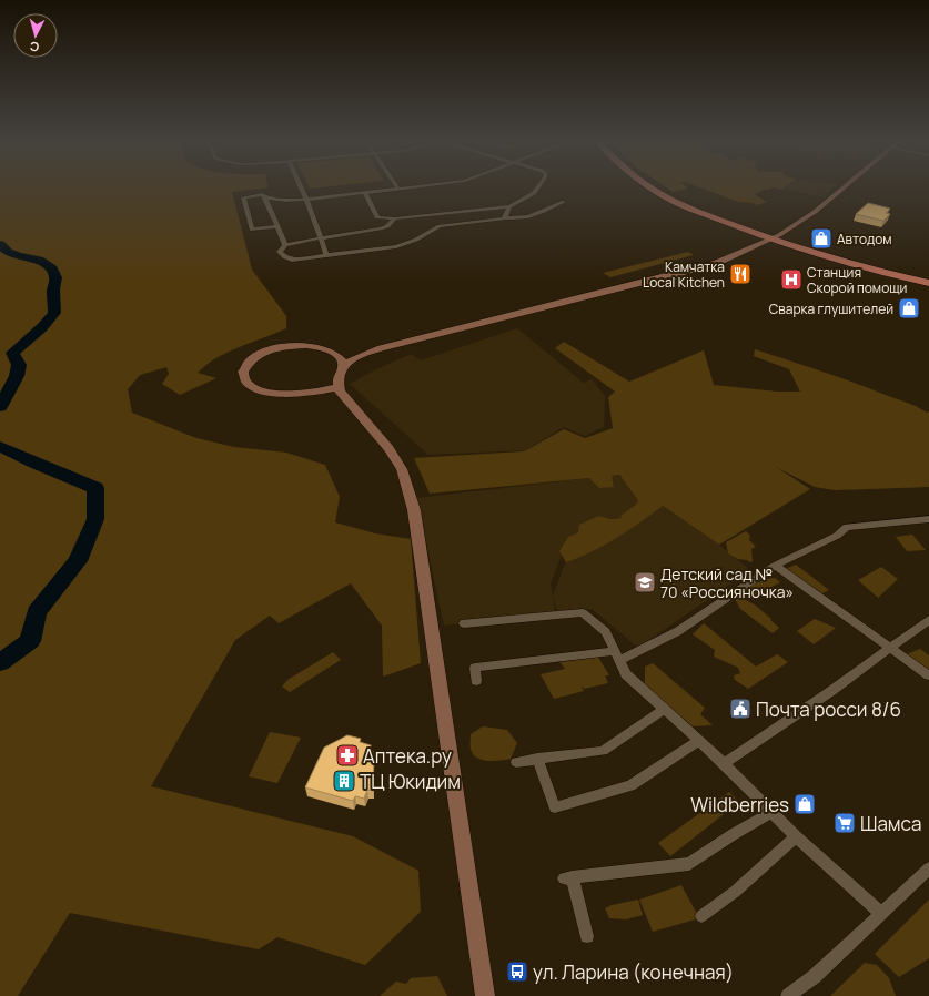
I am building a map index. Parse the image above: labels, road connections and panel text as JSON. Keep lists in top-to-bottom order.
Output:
{
  "places": {
    "shop": ["Автодом", "Сварка глушителей", "Wildberries"],
    "restaurant": ["Камчатка Local Kitchen"],
    "hospital": ["Станция Скорой помощи"],
    "school or university": ["Детский сад № 70 «Россияночка»"],
    "public building": ["Почта росси 8/6"],
    "pharmacy": ["Аптека.ру"],
    "building": ["ТЦ Юкидим"],
    "supermarket": ["Шамса"],
    "bus stop": ["ул. Ларина (конечная)"]
  },
  "north": "bottom"
}
